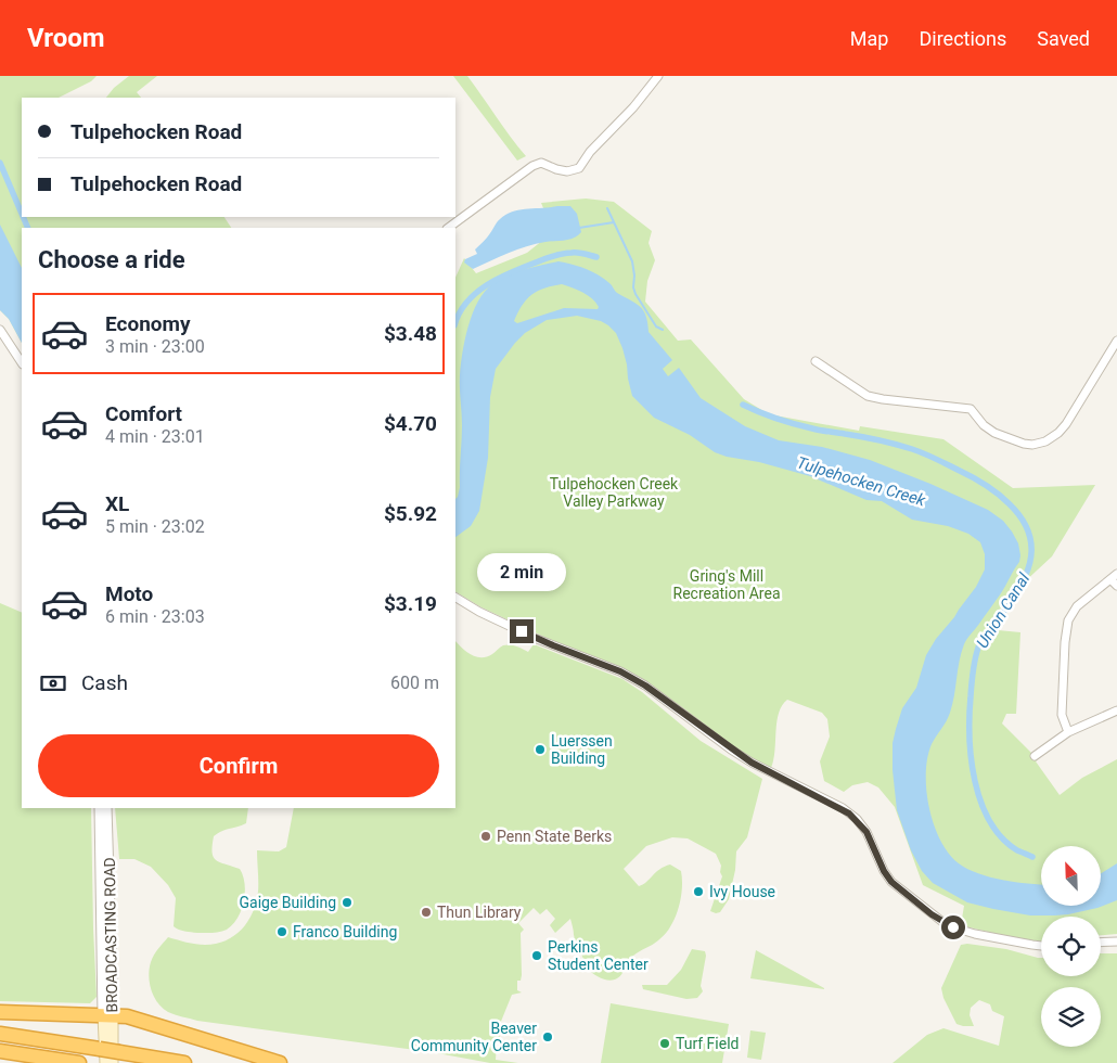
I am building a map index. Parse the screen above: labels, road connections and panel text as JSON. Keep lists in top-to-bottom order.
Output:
{
  "streets": {
    "main road": ["BROADCASTING ROAD"]
  },
  "water": ["Tulpehocken Creek", "Union Canal"],
  "parks": ["Tulpehocken Creek Valley Parkway", "Gring's Mill Recreation Area"],
  "places": [
    "Luerssen Building",
    "Penn State Berks",
    "Ivy House",
    "Gaige Building",
    "Thun Library",
    "Franco Building",
    "Perkins Student Center",
    "Beaver Community Center",
    "Turf Field"
  ],
  "north": "top left",
  "page": {
    "header": "Vroom",
    "nav": ["Map", "Directions", "Saved"],
    "banner": ["Tulpehocken Road", "Tulpehocken Road"],
    "heading": "Choose a ride",
    "list": [
      {
        "name": "Economy",
        "note": "3 min · 23:00",
        "value": "$3.48"
      },
      {
        "name": "Comfort",
        "note": "4 min · 23:01",
        "value": "$4.70"
      },
      {
        "name": "XL",
        "note": "5 min · 23:02",
        "value": "$5.92"
      },
      {
        "name": "Moto",
        "note": "6 min · 23:03",
        "value": "$3.19"
      }
    ],
    "bubble": "2 min",
    "pay": ["Cash", "600 m"],
    "buttons": "Confirm"
  }
}
